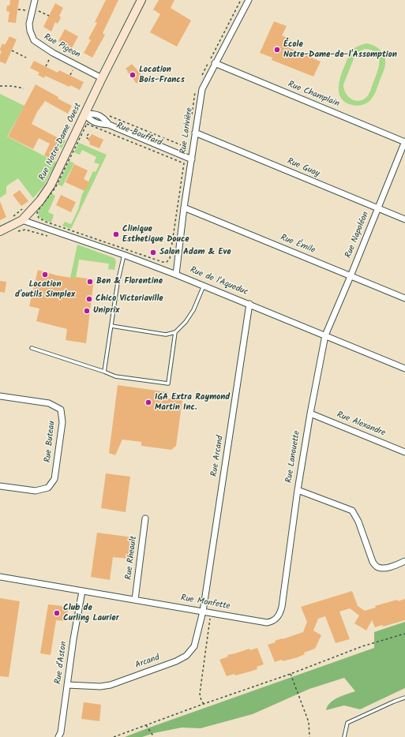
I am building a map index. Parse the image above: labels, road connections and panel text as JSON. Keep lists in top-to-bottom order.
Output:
{
  "streets": {
    "street": [
      "Rue Pigeon",
      "Rue Champlain",
      "Rue Larivière",
      "Rue Bouffard",
      "Rue Notre-Dame Ouest",
      "Rue Guay",
      "Rue Napoléon",
      "Rue Émile",
      "Rue de l'Aqueduc",
      "Rue Alexandre",
      "Rue Buteau",
      "Rue Arcand",
      "Rue Lanouette",
      "Rue Rheault",
      "Rue Monfette",
      "Arcand",
      "Rue d'Aston"
    ]
  },
  "crossings": [
    ["Rue Pigeon", "Rue Notre-Dame Ouest"],
    ["Rue Champlain", "Rue Larivière"],
    ["Rue Champlain", "Rue Napoléon"],
    ["Rue Larivière", "Rue Bouffard"],
    ["Rue Larivière", "Rue Guay"],
    ["Rue Larivière", "Rue Émile"],
    ["Rue Larivière", "Rue de l'Aqueduc"],
    ["Rue Bouffard", "Rue Notre-Dame Ouest"],
    ["Rue Notre-Dame Ouest", "Rue de l'Aqueduc"],
    ["Rue Guay", "Rue Napoléon"],
    ["Rue Napoléon", "Rue Émile"],
    ["Rue Napoléon", "Rue de l'Aqueduc"],
    ["Rue Napoléon", "Rue Lanouette"],
    ["Rue de l'Aqueduc", "Rue Arcand"],
    ["Rue de l'Aqueduc", "Rue Lanouette"],
    ["Rue Alexandre", "Rue Lanouette"],
    ["Rue Arcand", "Rue Monfette"],
    ["Rue Arcand", "Arcand"],
    ["Rue Lanouette", "Rue Monfette"],
    ["Rue Rheault", "Rue Monfette"],
    ["Rue Monfette", "Arcand"],
    ["Rue Monfette", "Rue d'Aston"],
    ["Arcand", "Rue d'Aston"]
  ],
  "places": [
    "École Notre-Dame-de-l'Assomption",
    "Location Bois-Francs",
    "Clinique Esthetique Douce",
    "Salon Adam & Eve",
    "Location d'outils Simplex",
    "Ben & Florentine",
    "Chico Victoriaville",
    "Uniprix",
    "IGA Extra Raymond Martin Inc.",
    "Club de Curling Laurier"
  ]
}
